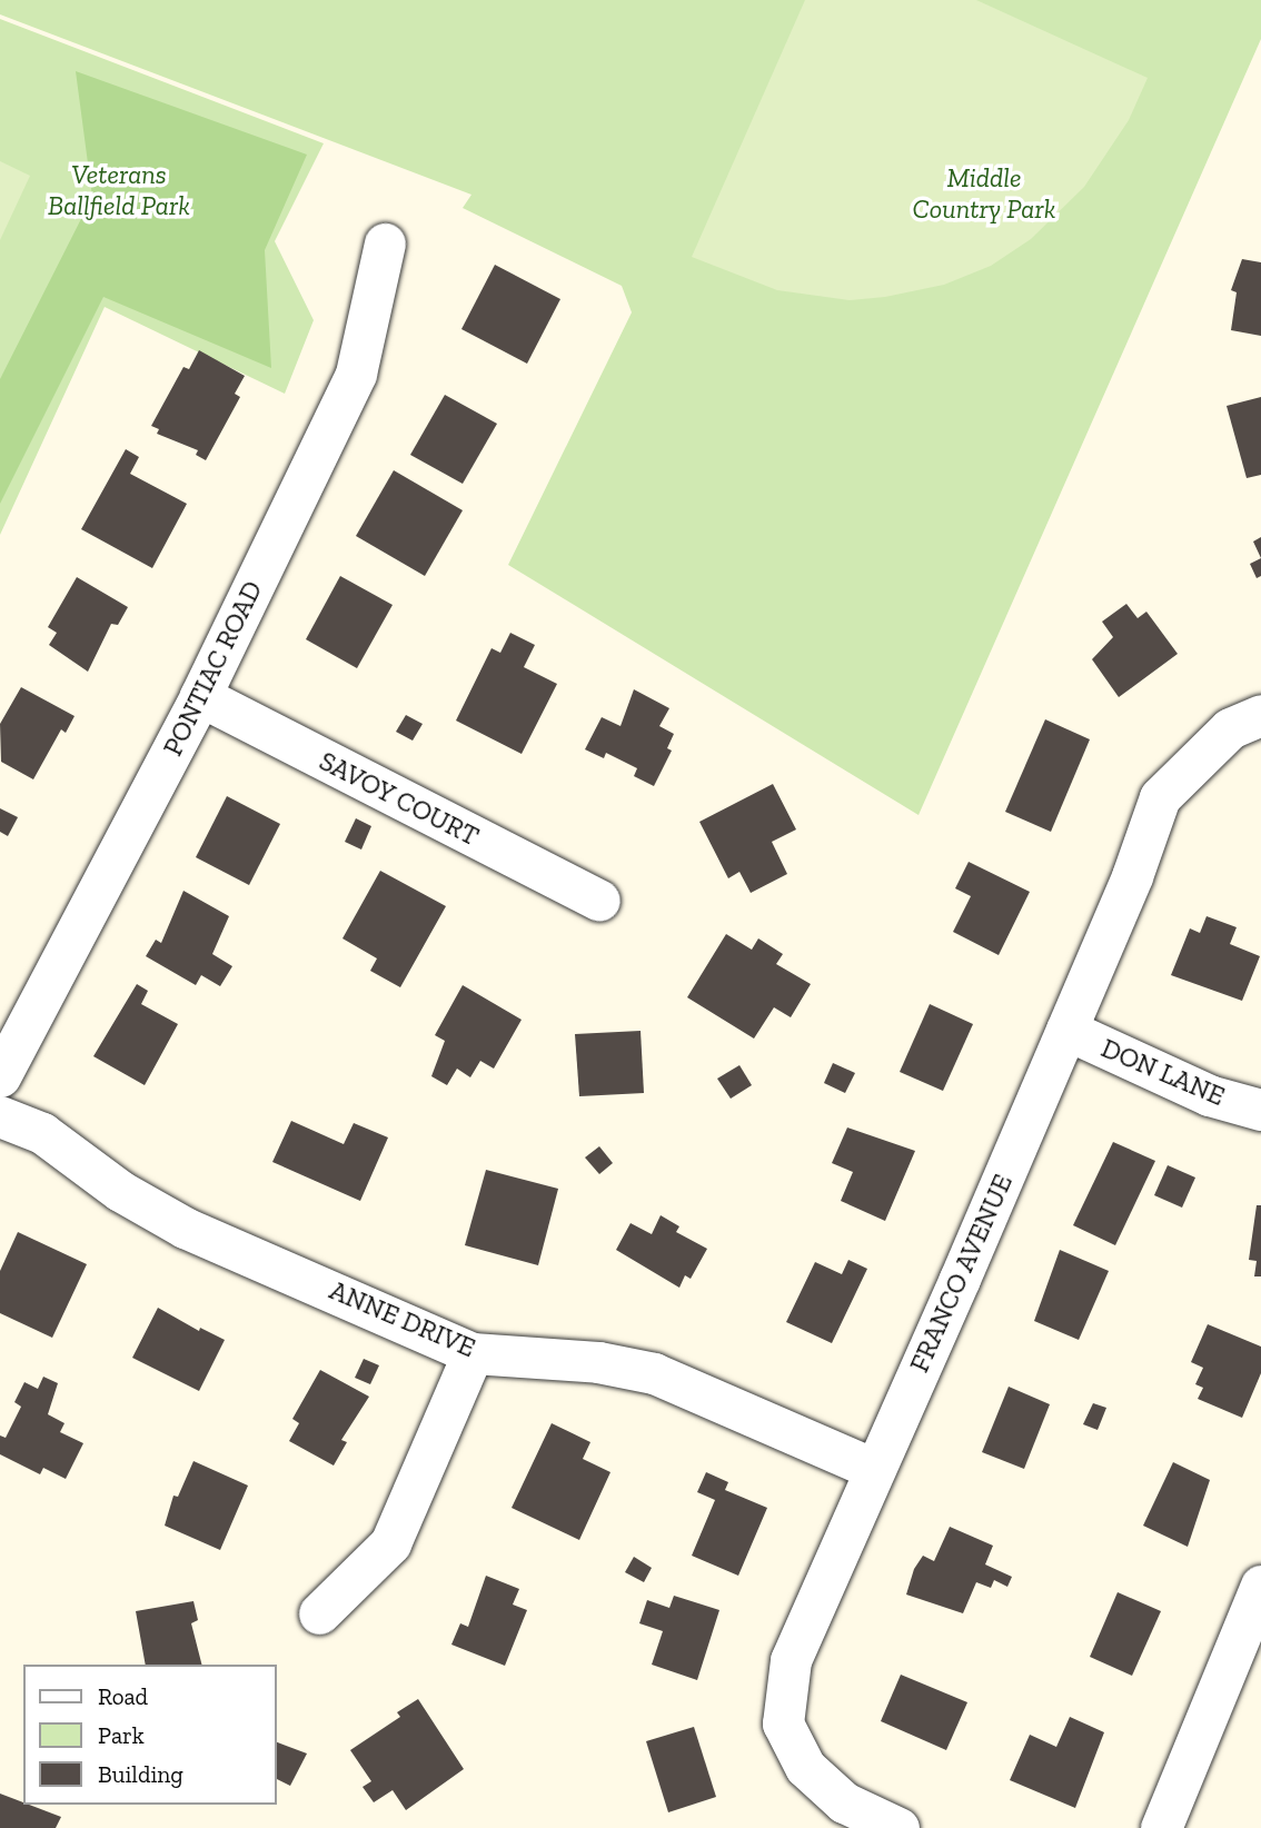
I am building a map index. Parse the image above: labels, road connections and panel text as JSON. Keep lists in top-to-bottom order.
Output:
{
  "streets": {
    "street": [
      "PONTIAC ROAD",
      "SAVOY COURT",
      "DON LANE",
      "FRANCO AVENUE",
      "ANNE DRIVE"
    ]
  },
  "crossings": [
    ["PONTIAC ROAD", "SAVOY COURT"],
    ["DON LANE", "FRANCO AVENUE"],
    ["FRANCO AVENUE", "ANNE DRIVE"]
  ],
  "parks": ["Veterans Ballfield Park", "Middle Country Park"],
  "legend": ["Road", "Park", "Building"]
}
